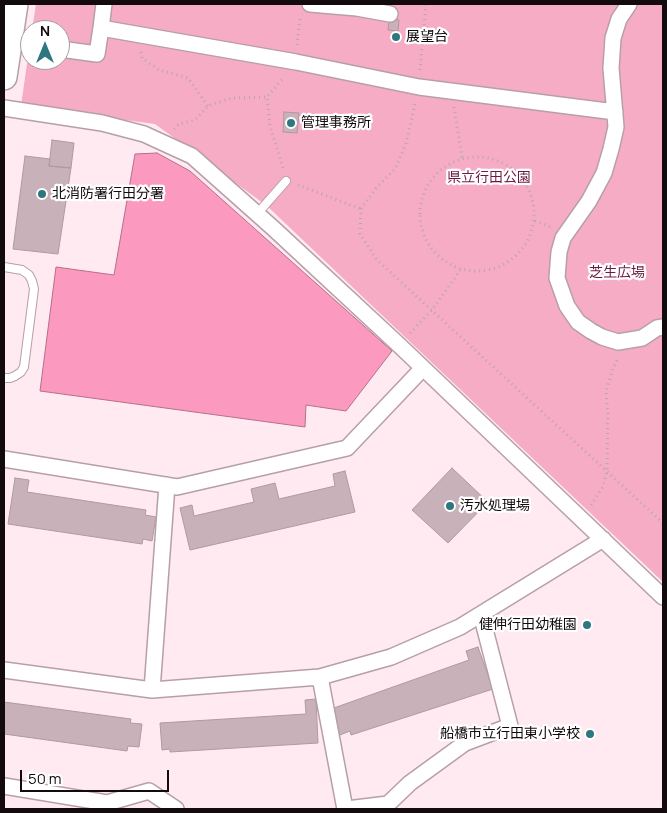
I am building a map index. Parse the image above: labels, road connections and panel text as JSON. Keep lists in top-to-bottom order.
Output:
{
  "parks": ["県立行田公園", "芝生広場"],
  "places": [
    "展望台",
    "管理事務所",
    "北消防署行田分署",
    "汚水処理場",
    "健伸行田幼稚園",
    "船橋市立行田東小学校"
  ],
  "scale_bar": "50 m",
  "north": "top"
}
